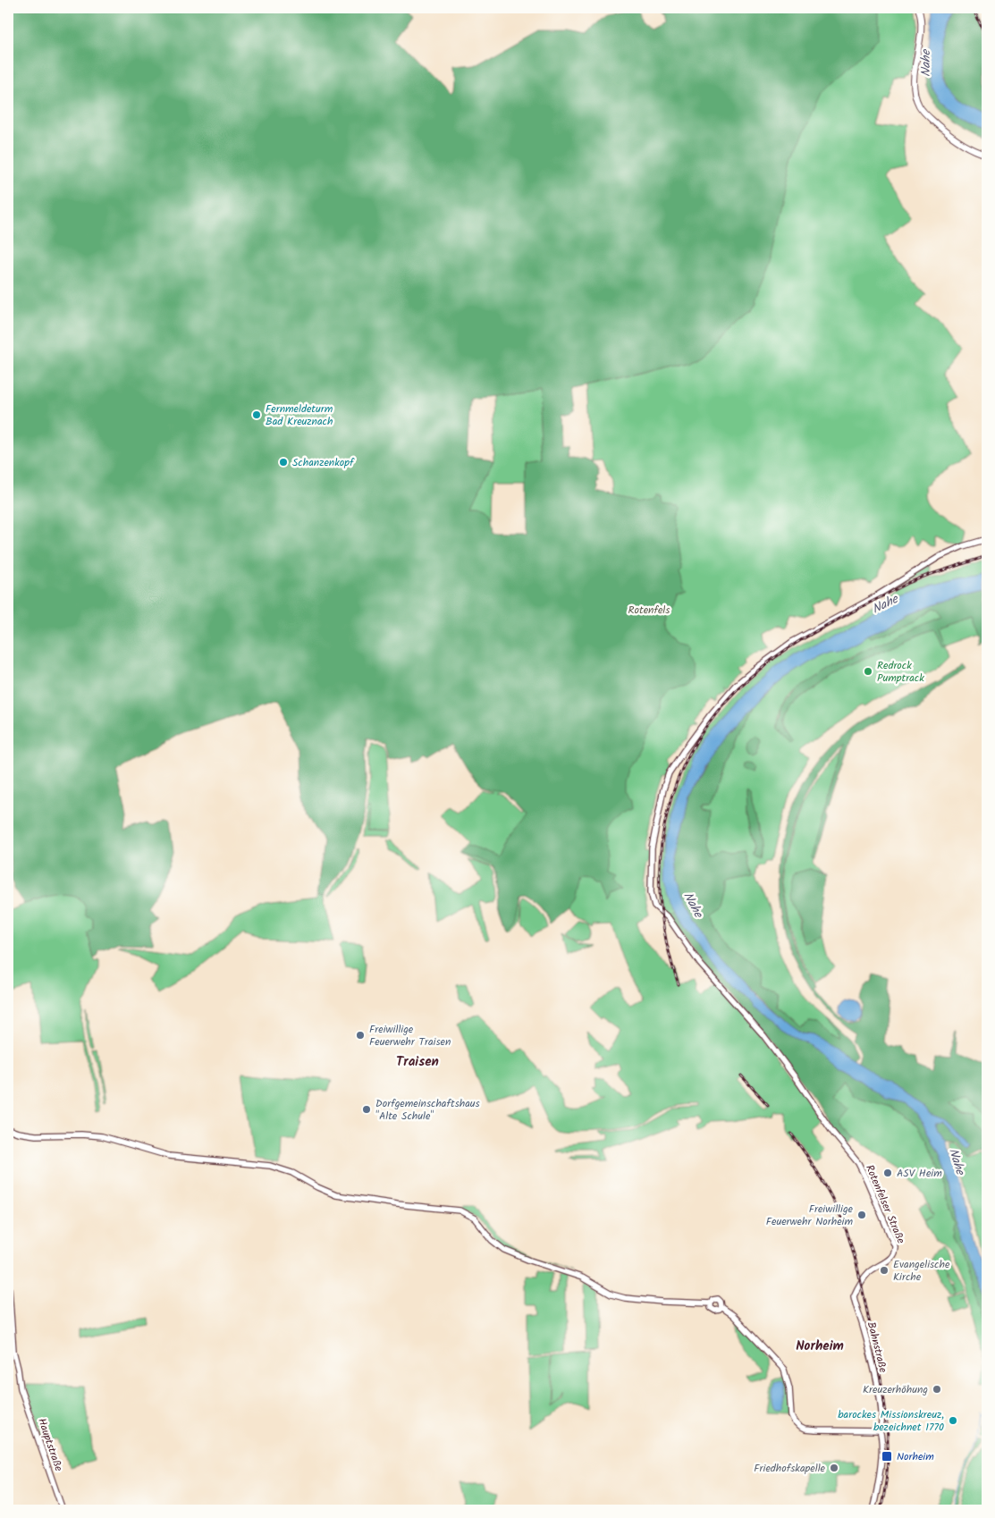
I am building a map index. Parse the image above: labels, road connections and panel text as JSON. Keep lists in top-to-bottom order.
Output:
{
  "streets": {
    "main road": ["Rotenfelser Straße", "Bahnstraße", "Hauptstraße"]
  },
  "crossings": [
    ["Rotenfelser Straße", "Bahnstraße"]
  ],
  "districts": ["Traisen", "Norheim"],
  "water": ["Nahe"],
  "parks": ["Rotenfels"],
  "places": {
    "other": [
      "Fernmeldeturm Bad Kreuznach",
      "Schanzenkopf",
      "Redrock Pumptrack",
      "Freiwillige Feuerwehr Traisen",
      "Dorfgemeinschaftshaus \"Alte Schule\"",
      "ASV Heim",
      "Freiwillige Feuerwehr Norheim",
      "Evangelische Kirche",
      "Kreuzerhöhung",
      "barockes Missionskreuz, bezeichnet 1770",
      "Friedhofskapelle"
    ],
    "transit": ["Norheim"]
  }
}
